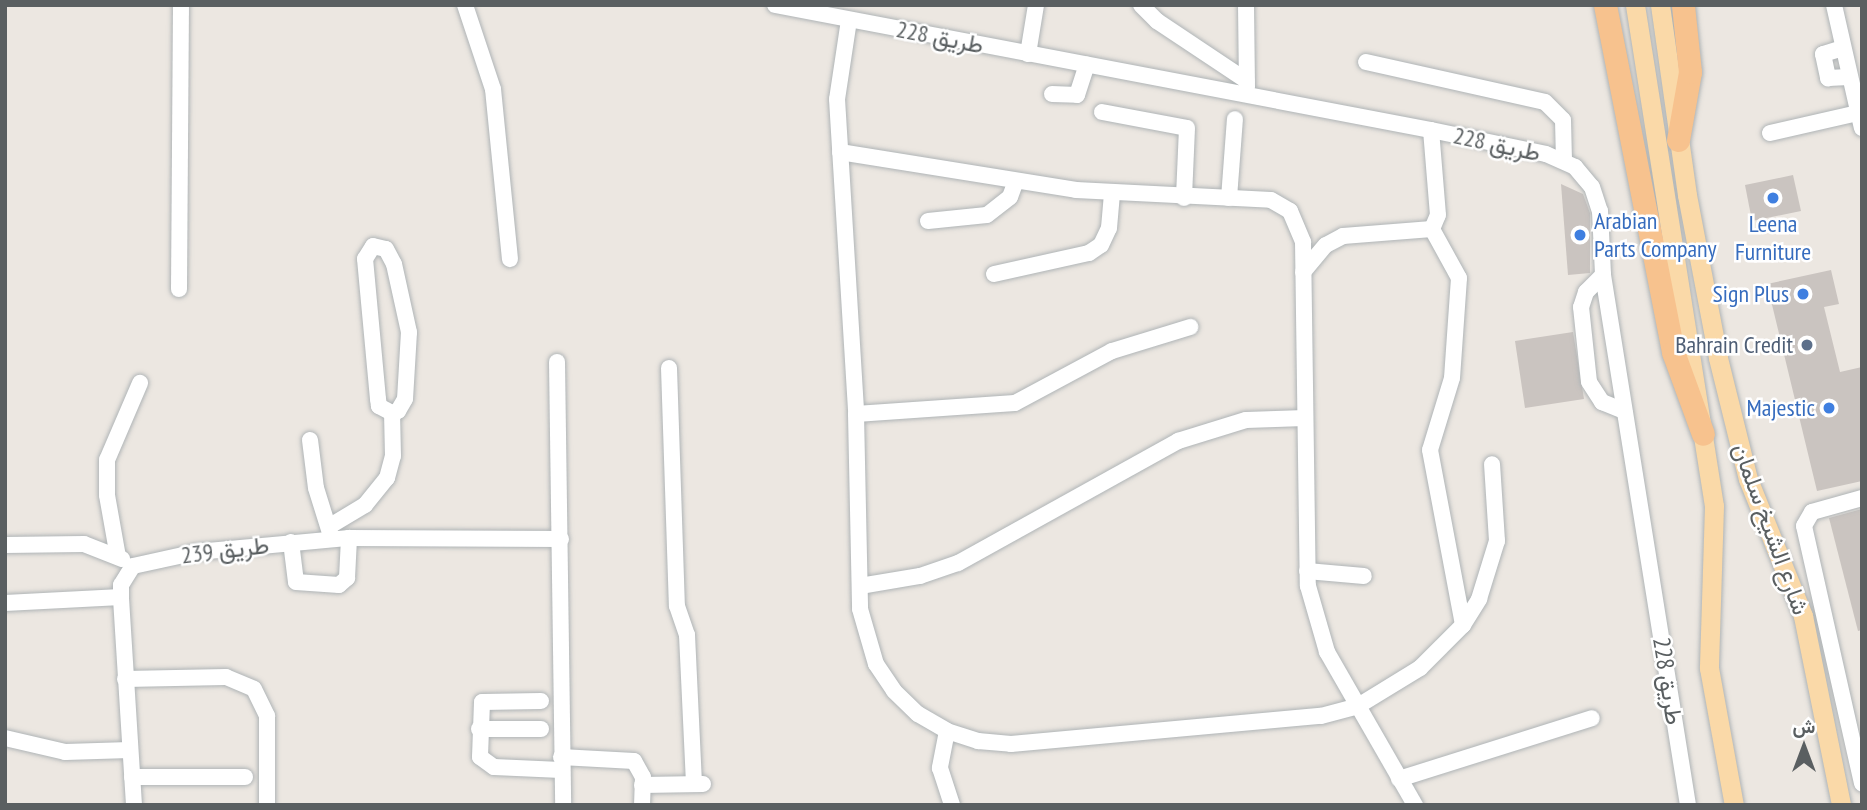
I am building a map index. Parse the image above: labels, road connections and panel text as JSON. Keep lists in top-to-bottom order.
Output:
{
  "streets": {
    "main road": ["شارع الشيخ سلمان"],
    "street": ["طريق 228", "طريق 239"]
  },
  "places": [
    "Leena Furniture",
    "Arabian Parts Company",
    "Sign Plus",
    "Bahrain Credit",
    "Majestic"
  ],
  "north": "top"
}
